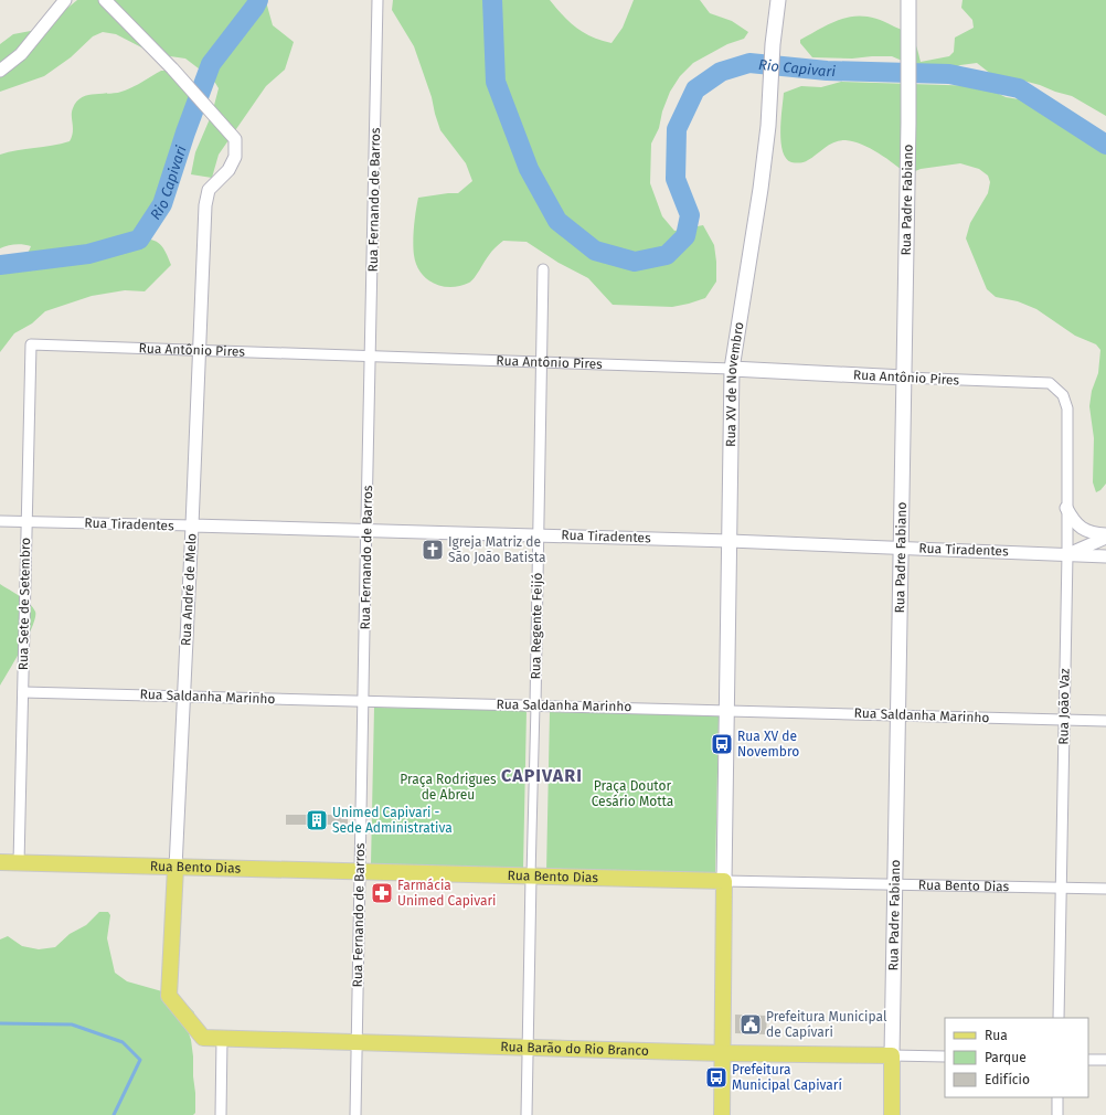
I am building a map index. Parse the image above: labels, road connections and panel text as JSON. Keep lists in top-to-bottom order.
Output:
{
  "streets": {
    "main road": [
      "Rua Padre Fabiano",
      "Rua Antônio Pires",
      "Rua XV de Novembro",
      "Rua André de Melo",
      "Rua Bento Dias",
      "Rua Barão do Rio Branco"
    ],
    "street": [
      "Rua Fernando de Barros",
      "Rua Tiradentes",
      "Rua Sete de Setembro",
      "Rua Regente Feijó",
      "Rua Saldanha Marinho",
      "Rua João Vaz"
    ]
  },
  "crossings": [
    ["Rua Fernando de Barros", "Rua Antônio Pires"],
    ["Rua Fernando de Barros", "Rua Tiradentes"],
    ["Rua Fernando de Barros", "Rua Saldanha Marinho"],
    ["Rua Fernando de Barros", "Rua Bento Dias"],
    ["Rua Fernando de Barros", "Rua Barão do Rio Branco"],
    ["Rua Padre Fabiano", "Rua Antônio Pires"],
    ["Rua Padre Fabiano", "Rua Tiradentes"],
    ["Rua Padre Fabiano", "Rua Saldanha Marinho"],
    ["Rua Padre Fabiano", "Rua Bento Dias"],
    ["Rua Padre Fabiano", "Rua Barão do Rio Branco"],
    ["Rua Antônio Pires", "Rua XV de Novembro"],
    ["Rua Antônio Pires", "Rua André de Melo"],
    ["Rua Antônio Pires", "Rua Sete de Setembro"],
    ["Rua Antônio Pires", "Rua Regente Feijó"],
    ["Rua Antônio Pires", "Rua João Vaz"],
    ["Rua XV de Novembro", "Rua Tiradentes"],
    ["Rua XV de Novembro", "Rua Saldanha Marinho"],
    ["Rua XV de Novembro", "Rua Bento Dias"],
    ["Rua XV de Novembro", "Rua Barão do Rio Branco"],
    ["Rua Tiradentes", "Rua André de Melo"],
    ["Rua Tiradentes", "Rua Sete de Setembro"],
    ["Rua Tiradentes", "Rua Regente Feijó"],
    ["Rua Tiradentes", "Rua João Vaz"],
    ["Rua André de Melo", "Rua Saldanha Marinho"],
    ["Rua André de Melo", "Rua Bento Dias"],
    ["Rua André de Melo", "Rua Barão do Rio Branco"],
    ["Rua Sete de Setembro", "Rua Saldanha Marinho"],
    ["Rua Sete de Setembro", "Rua Bento Dias"],
    ["Rua Regente Feijó", "Rua Saldanha Marinho"],
    ["Rua Regente Feijó", "Rua Bento Dias"],
    ["Rua Regente Feijó", "Rua Barão do Rio Branco"],
    ["Rua Saldanha Marinho", "Rua João Vaz"],
    ["Rua João Vaz", "Rua Bento Dias"]
  ],
  "districts": ["CAPIVARI"],
  "water": ["Rio Capivari"],
  "parks": ["Praça Rodrigues de Abreu", "Praça Doutor Cesário Motta"],
  "places": {
    "church": ["Igreja Matriz de São João Batista"],
    "bus stop": ["Rua XV de Novembro", "Prefeitura Municipal Capivarí"],
    "building": ["Unimed Capivari - Sede Administrativa"],
    "pharmacy": ["Farmácia Unimed Capivari"],
    "public building": ["Prefeitura Municipal de Capívari"]
  },
  "legend": ["Rua", "Parque", "Edifício"]
}
